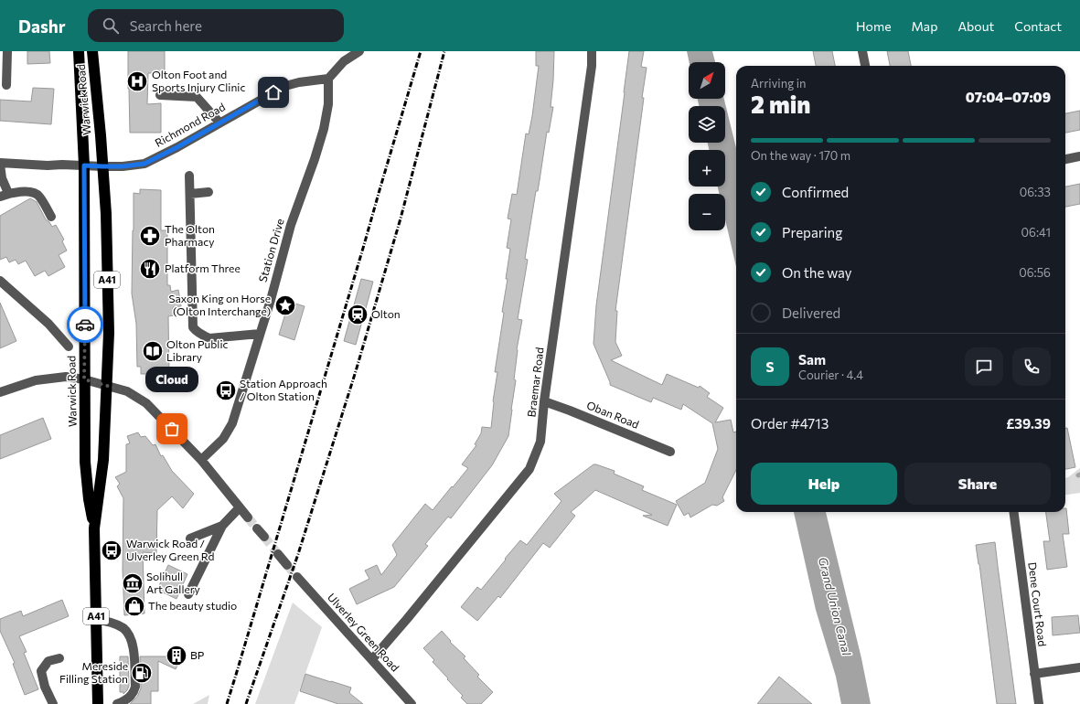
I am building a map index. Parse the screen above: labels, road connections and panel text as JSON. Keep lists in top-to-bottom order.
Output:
{
  "streets": {
    "highway": ["Warwick Road", "A41"],
    "street": [
      "Richmond Road",
      "Station Drive",
      "Braemar Road",
      "Oban Road",
      "Dene Court Road",
      "Ulverley Green Road"
    ]
  },
  "crossings": [
    ["Warwick Road", "Richmond Road"],
    ["Richmond Road", "Station Drive"],
    ["Braemar Road", "Oban Road"],
    ["Braemar Road", "Ulverley Green Road"]
  ],
  "water": ["Grand Union Canal"],
  "places": {
    "hospital": ["Olton Foot and Sports Injury Clinic"],
    "pharmacy": ["The Olton Pharmacy"],
    "restaurant": ["Platform Three"],
    "place": ["Saxon King on Horse (Olton Interchange)"],
    "station": ["Olton"],
    "library": ["Olton Public Library"],
    "bus stop": ["Station Approach / Olton Station", "Warwick Road / Ulverley Green Rd"],
    "other": ["Cloud"],
    "museum": ["Solihull Art Gallery"],
    "shop": ["The beauty studio"],
    "building": ["BP"],
    "fuel station": ["Mereside Filling Station"]
  },
  "north": "top right",
  "page": {
    "header": "Dashr",
    "search": "Search here",
    "nav": [
      "Home",
      "Map",
      "About",
      "Contact"
    ],
    "map_buttons": ["+", "−"],
    "heading": ["2 min", "Arriving in", "07:04–07:09"],
    "panel": [
      "Sam",
      "Courier · 4.4",
      "Order #4713",
      "£39.39"
    ],
    "bar": "On the way · 170 m",
    "list": [
      ["Confirmed", "06:33"],
      ["Preparing", "06:41"],
      ["On the way", "06:56"],
      "Delivered"
    ],
    "round": "S",
    "bubble": "Cloud",
    "buttons": ["Help", "Share"]
  }
}
